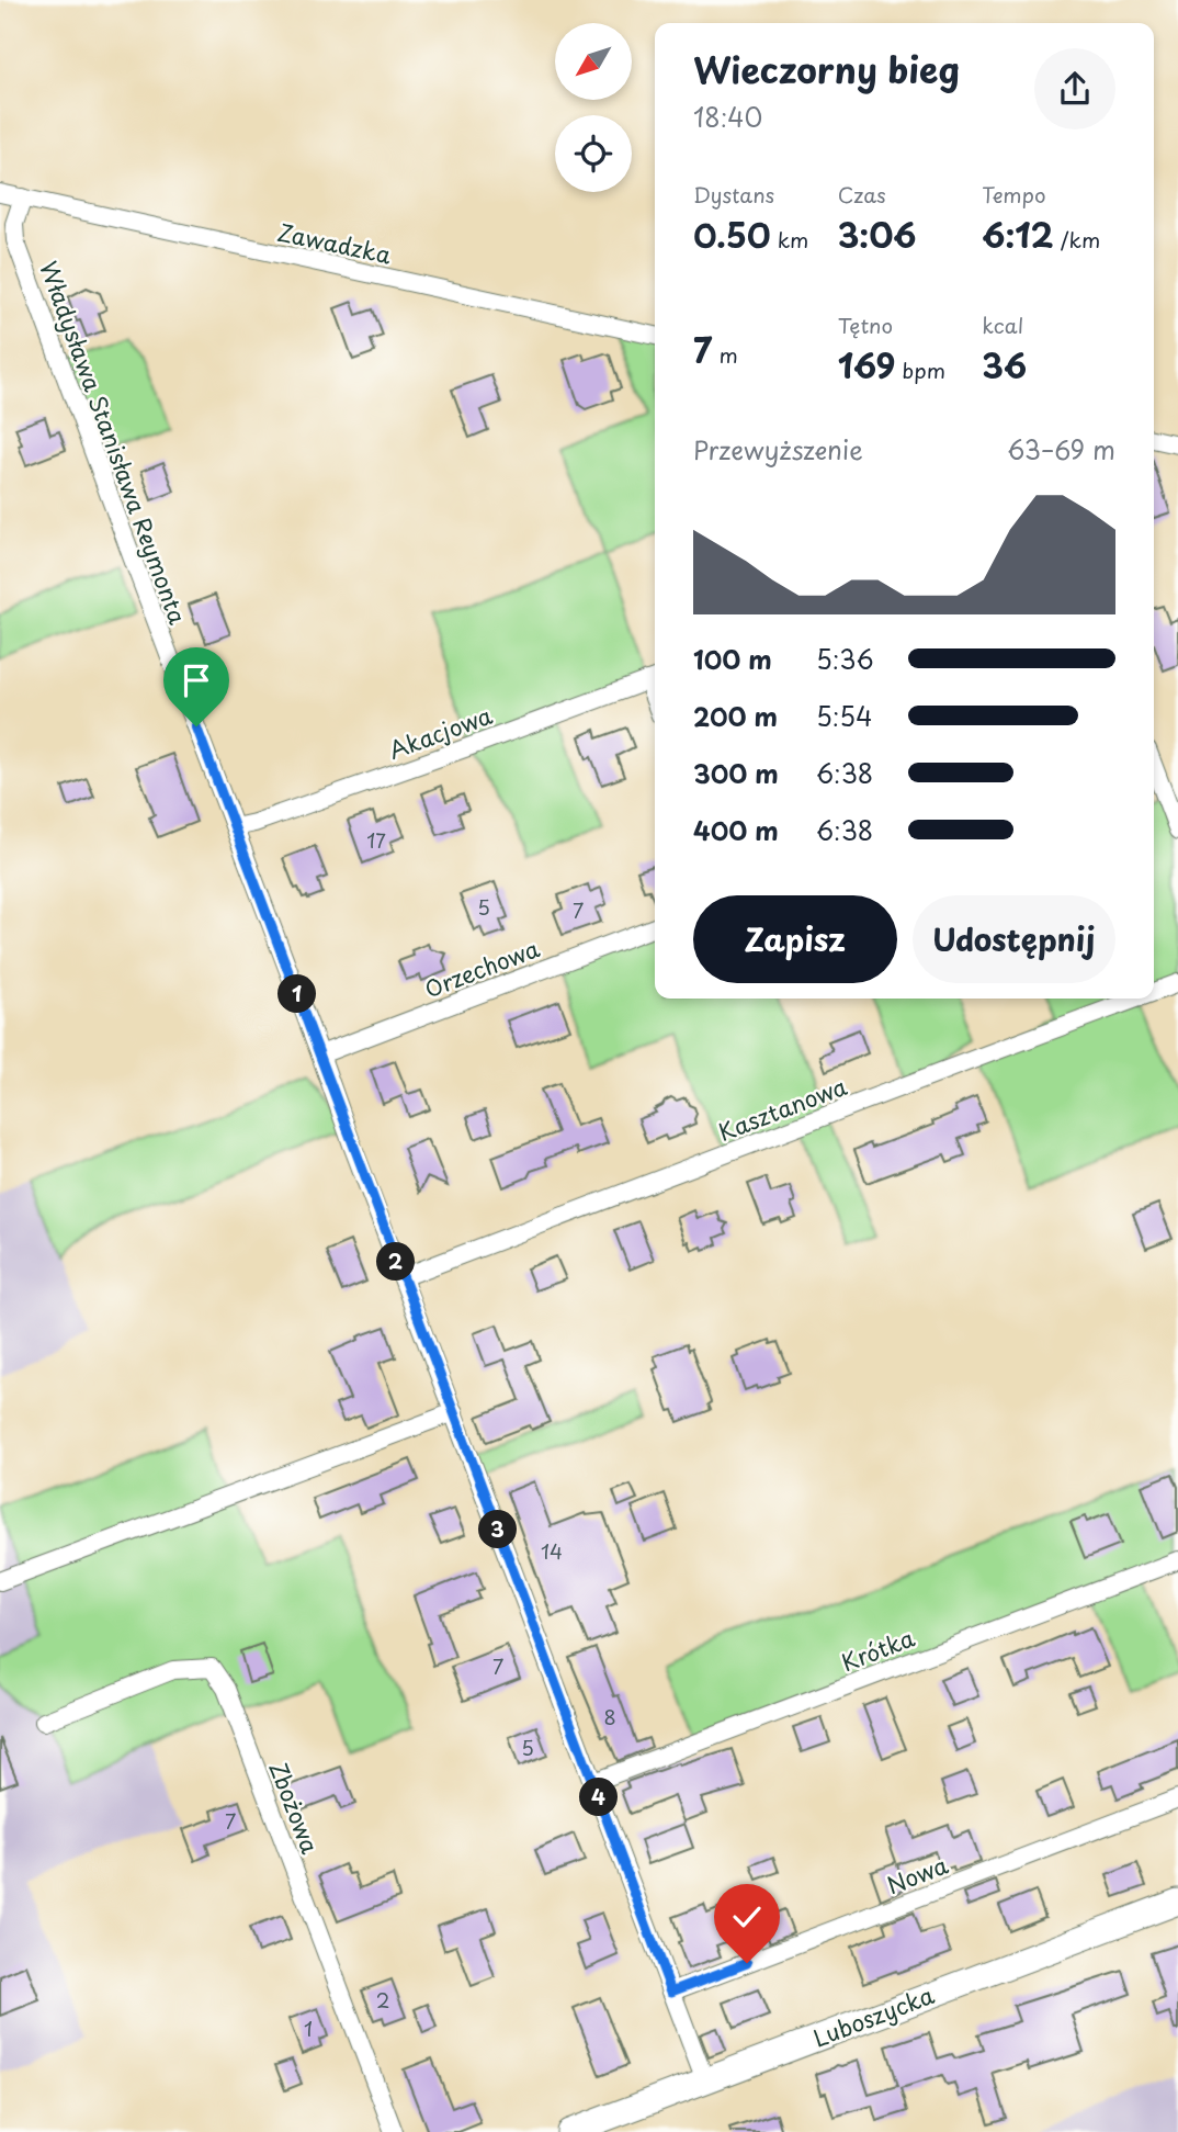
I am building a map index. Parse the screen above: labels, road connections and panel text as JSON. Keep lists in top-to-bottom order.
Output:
{
  "streets": {
    "street": [
      "Zawadzka",
      "Władysława Stanisława Reymonta",
      "Akacjowa",
      "Orzechowa",
      "Kasztanowa",
      "Krótka",
      "Zbożowa",
      "Nowa",
      "Luboszycka"
    ]
  },
  "crossings": [
    ["Zawadzka", "Władysława Stanisława Reymonta"],
    ["Władysława Stanisława Reymonta", "Akacjowa"],
    ["Władysława Stanisława Reymonta", "Orzechowa"],
    ["Władysława Stanisława Reymonta", "Kasztanowa"],
    ["Władysława Stanisława Reymonta", "Krótka"],
    ["Władysława Stanisława Reymonta", "Nowa"],
    ["Władysława Stanisława Reymonta", "Luboszycka"]
  ],
  "house_numbers": [
    "17",
    "5",
    "7",
    "14",
    "7",
    "8",
    "5",
    "7",
    "2",
    "1"
  ],
  "north": "bottom left",
  "page": {
    "heading": ["Wieczorny bieg", "18:40"],
    "stats": [
      ["Dystans", "0.50 km"],
      ["Czas", "3:06"],
      ["Tempo", "6:12 /km"],
      ["7 m"],
      ["Tętno", "169 bpm"],
      ["kcal", "36"]
    ],
    "chart": ["Przewyższenie", "63–69 m"],
    "list": [
      {
        "name": "100 m",
        "note": "5:36"
      },
      {
        "name": "200 m",
        "note": "5:54"
      },
      {
        "name": "300 m",
        "note": "6:38"
      },
      {
        "name": "400 m",
        "note": "6:38"
      }
    ],
    "buttons": ["Zapisz", "Udostępnij"],
    "pins": [
      "1",
      "2",
      "3",
      "4"
    ]
  }
}
